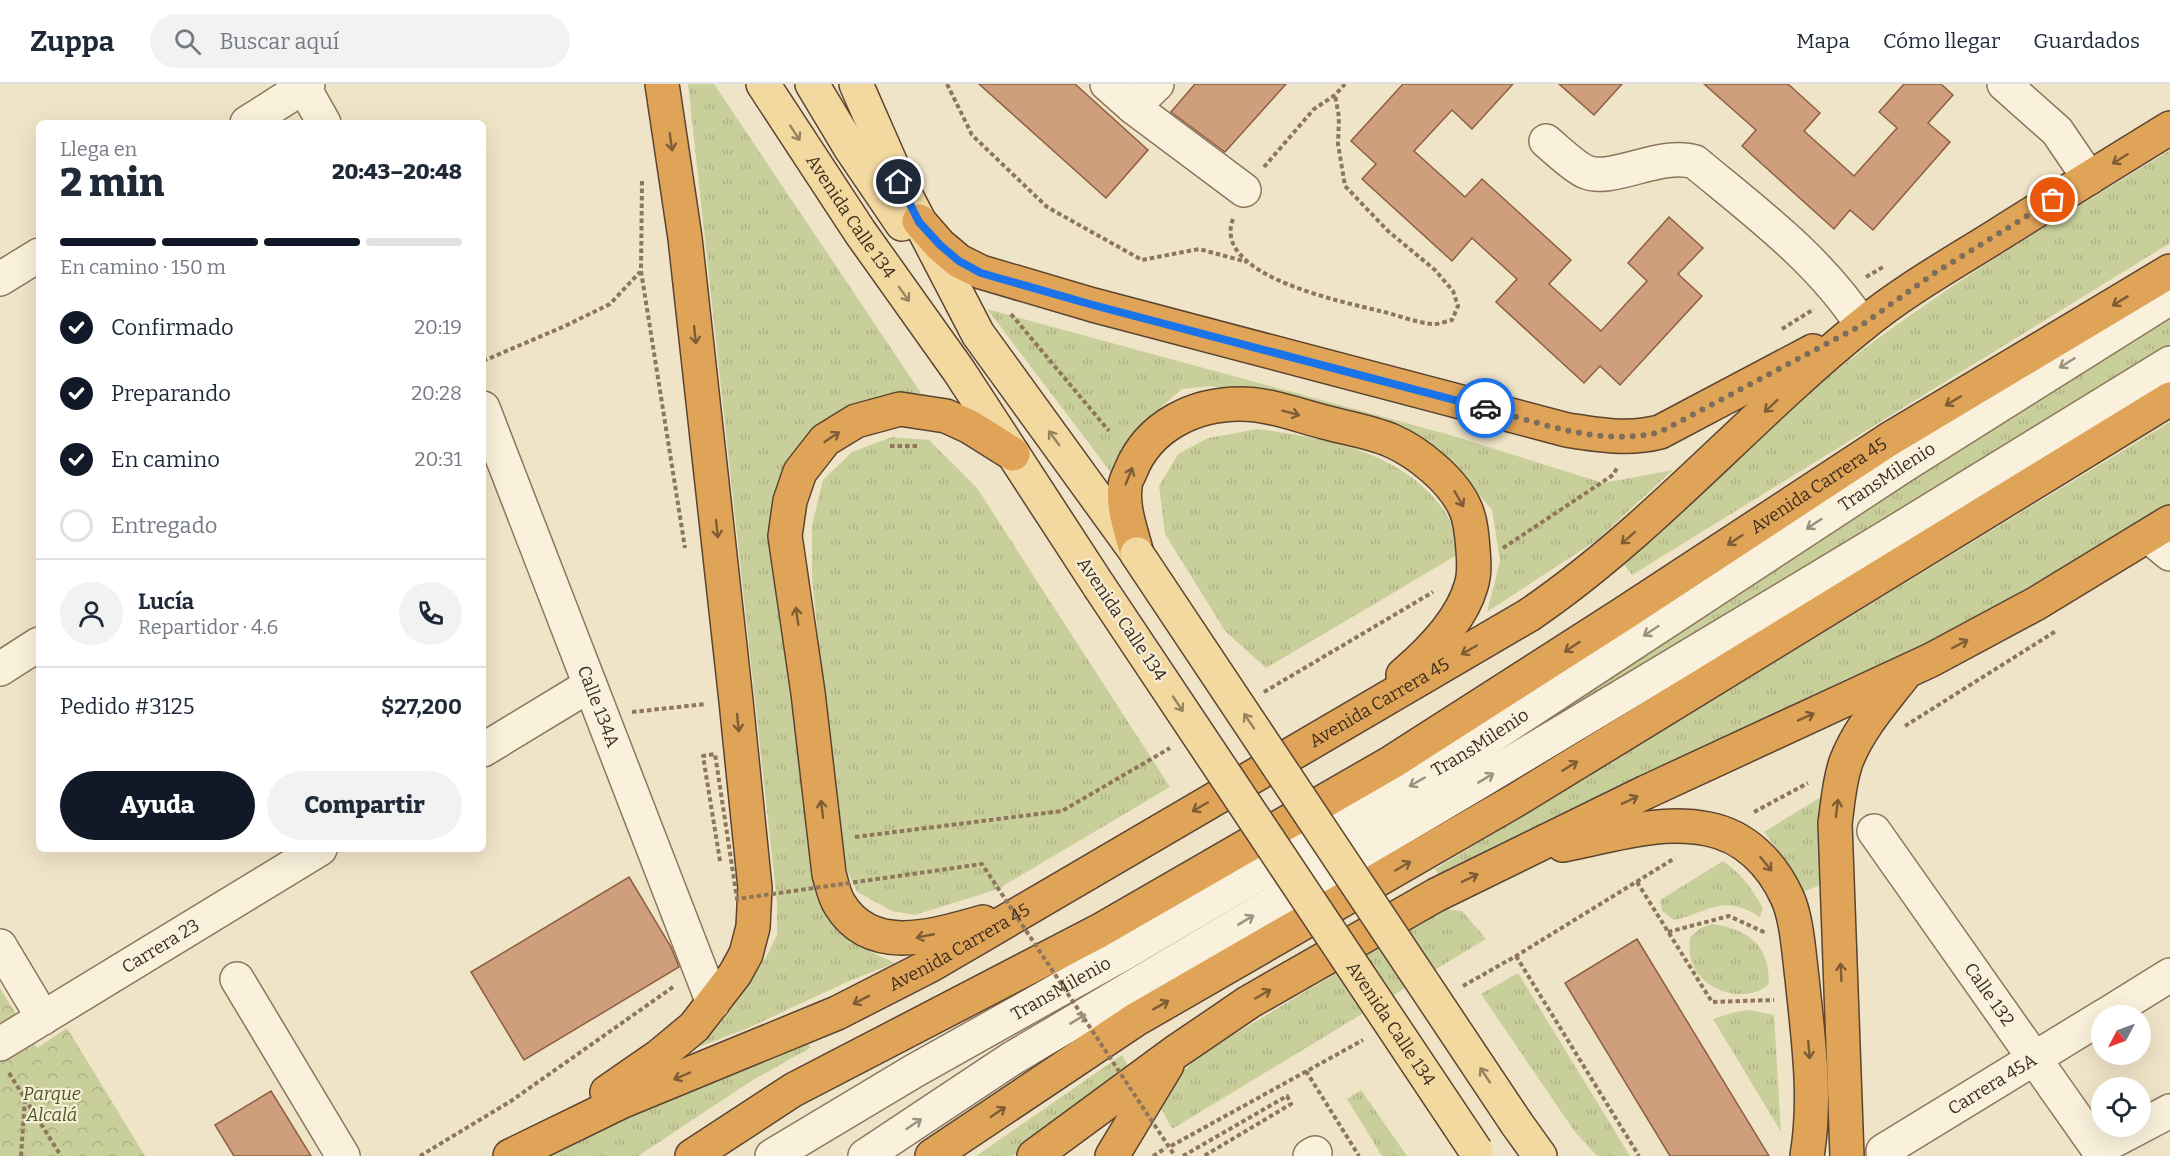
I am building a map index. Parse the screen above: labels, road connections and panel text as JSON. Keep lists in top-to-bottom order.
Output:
{
  "streets": {
    "highway": ["Avenida Carrera 45"],
    "main road": ["Avenida Calle 134"],
    "street": [
      "TransMilenio",
      "Calle 134A",
      "Carrera 23",
      "Calle 132",
      "Carrera 45A"
    ]
  },
  "crossings": [
    ["Calle 132", "Carrera 45A"]
  ],
  "parks": ["Parque Alcalá"],
  "north": "bottom left",
  "page": {
    "header": "Zuppa",
    "search": "Buscar aquí",
    "nav": ["Mapa", "Cómo llegar", "Guardados"],
    "heading": ["2 min", "Llega en", "20:43–20:48"],
    "panel": [
      "Lucía",
      "Repartidor · 4.6",
      "Pedido #3125",
      "$27,200"
    ],
    "bar": "En camino · 150 m",
    "list": [
      ["Confirmado", "20:19"],
      ["Preparando", "20:28"],
      ["En camino", "20:31"],
      "Entregado"
    ],
    "buttons": ["Ayuda", "Compartir"]
  }
}
